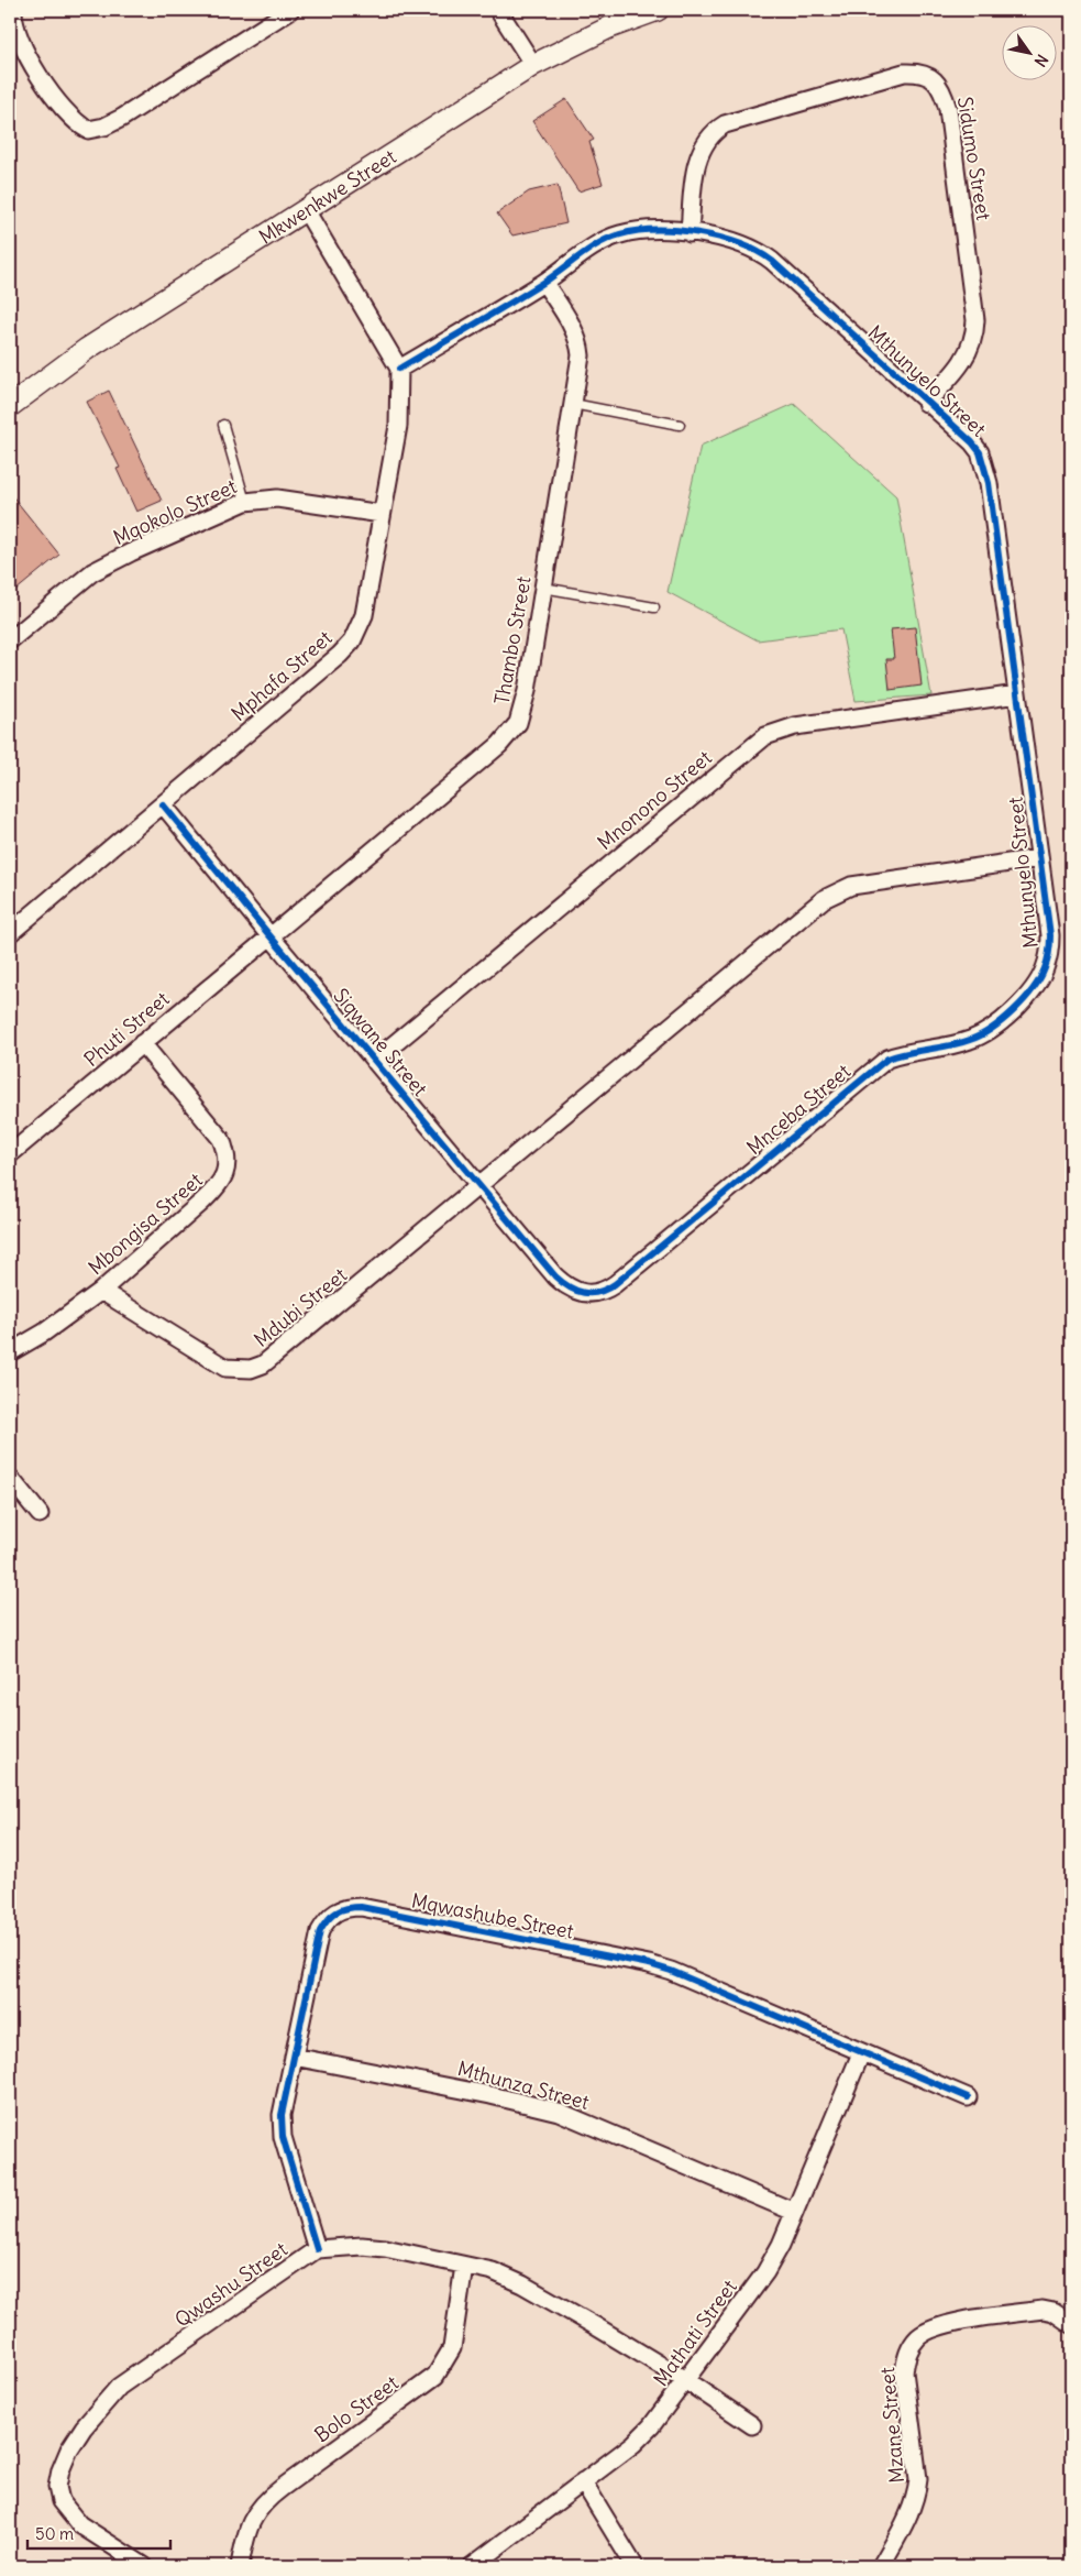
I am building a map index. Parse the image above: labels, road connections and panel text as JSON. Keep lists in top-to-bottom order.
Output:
{
  "streets": {
    "street": [
      "Sidumo Street",
      "Mkwenkwe Street",
      "Mthunyelo Street",
      "Mqokolo Street",
      "Thambo Street",
      "Mphafa Street",
      "Mnonono Street",
      "Phuti Street",
      "Siqwane Street",
      "Mnceba Street",
      "Mbongisa Street",
      "Mdubi Street",
      "Mqwashube Street",
      "Mthunza Street",
      "Qwashu Street",
      "Mathati Street",
      "Bolo Street",
      "Mzane Street"
    ]
  },
  "crossings": [
    ["Sidumo Street", "Mthunyelo Street"],
    ["Mthunyelo Street", "Thambo Street"],
    ["Mthunyelo Street", "Mphafa Street"],
    ["Mthunyelo Street", "Mnonono Street"],
    ["Mthunyelo Street", "Mnceba Street"],
    ["Mqokolo Street", "Mphafa Street"],
    ["Thambo Street", "Phuti Street"],
    ["Thambo Street", "Siqwane Street"],
    ["Mphafa Street", "Siqwane Street"],
    ["Mnonono Street", "Siqwane Street"],
    ["Phuti Street", "Siqwane Street"],
    ["Phuti Street", "Mbongisa Street"],
    ["Siqwane Street", "Mnceba Street"],
    ["Siqwane Street", "Mdubi Street"],
    ["Mbongisa Street", "Mdubi Street"],
    ["Mqwashube Street", "Mthunza Street"],
    ["Mqwashube Street", "Qwashu Street"],
    ["Mqwashube Street", "Mathati Street"],
    ["Mthunza Street", "Mathati Street"],
    ["Qwashu Street", "Mathati Street"],
    ["Qwashu Street", "Bolo Street"]
  ],
  "scale_bar": "50 m",
  "north": "bottom right"
}
